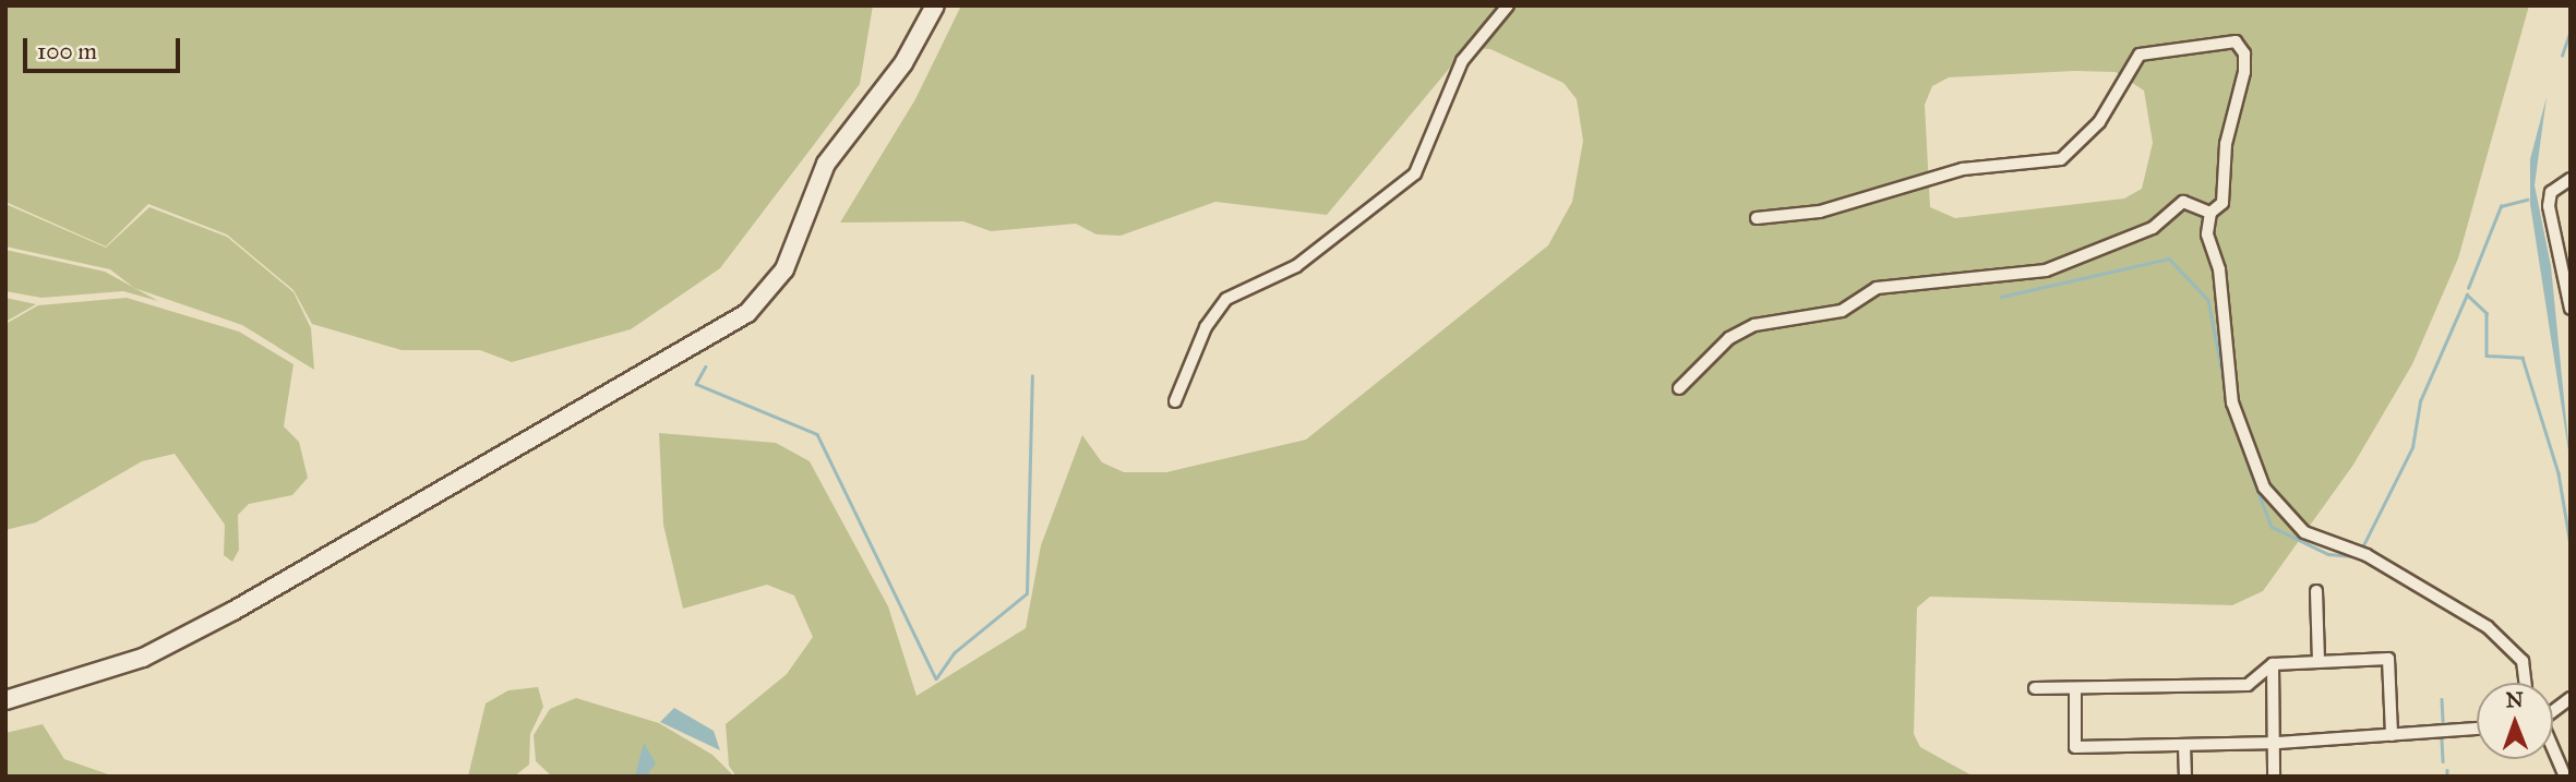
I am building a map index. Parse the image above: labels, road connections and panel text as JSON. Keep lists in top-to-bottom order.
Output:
{
  "scale_bar": "100 m",
  "north": "top"
}
